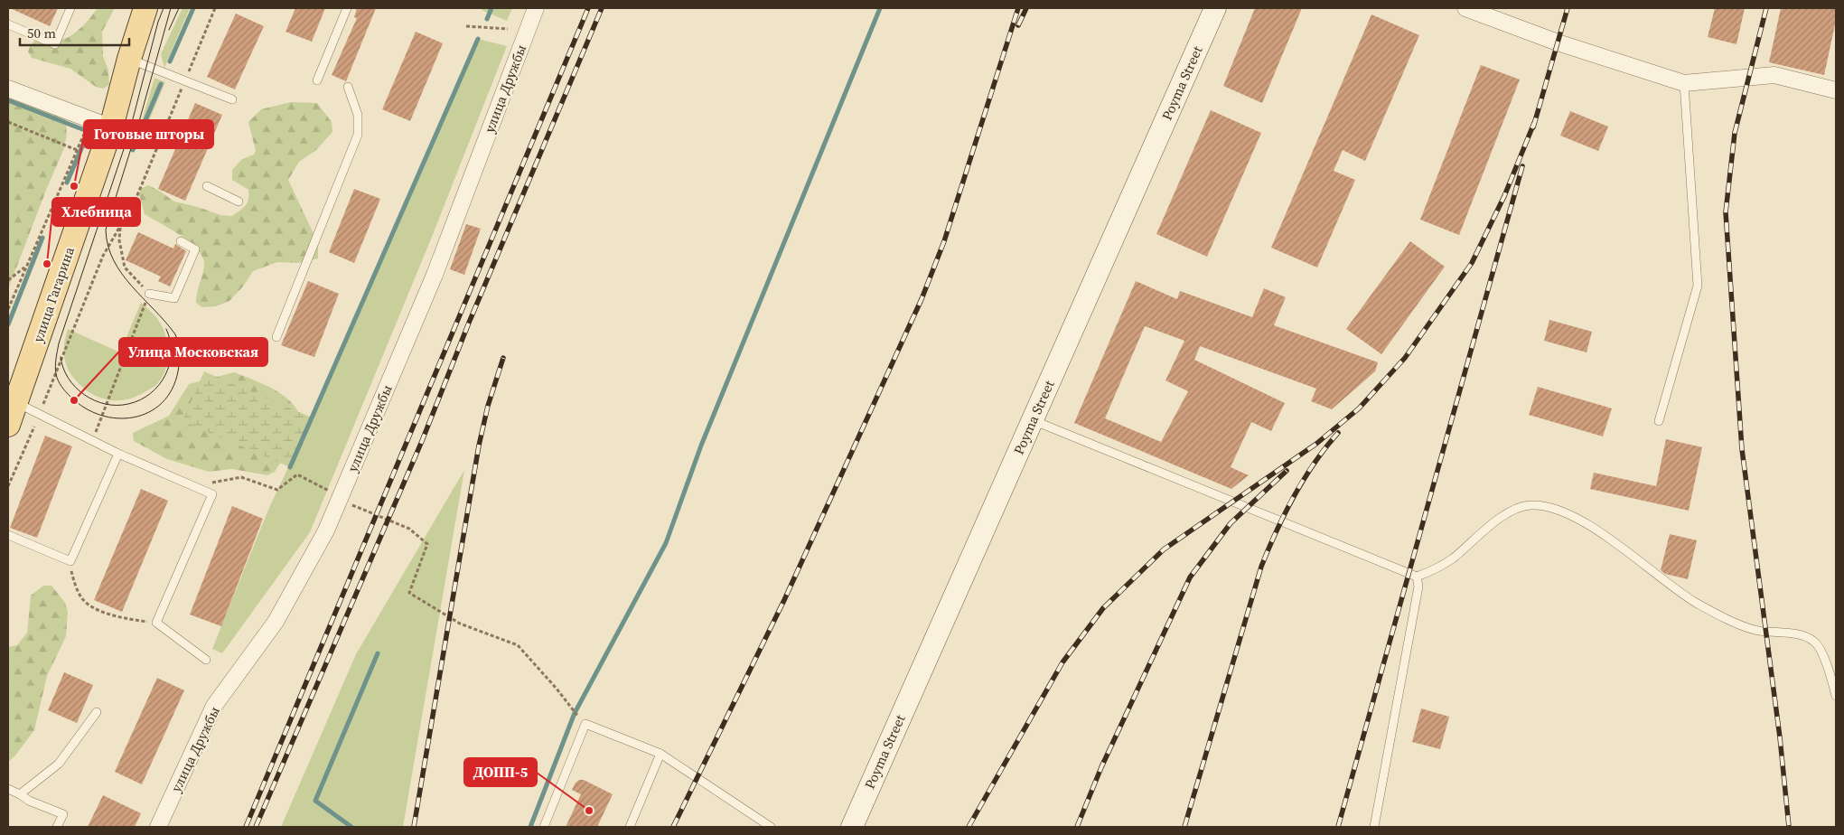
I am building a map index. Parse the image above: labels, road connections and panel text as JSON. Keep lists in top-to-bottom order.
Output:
{
  "streets": {
    "main road": ["Poyma Street", "улица Гагарина"],
    "street": ["улица Дружбы"]
  },
  "places": [
    "Готовые шторы",
    "Хлебница",
    "Улица Московская",
    "ДОПП-5"
  ],
  "scale_bar": "50 m"
}
